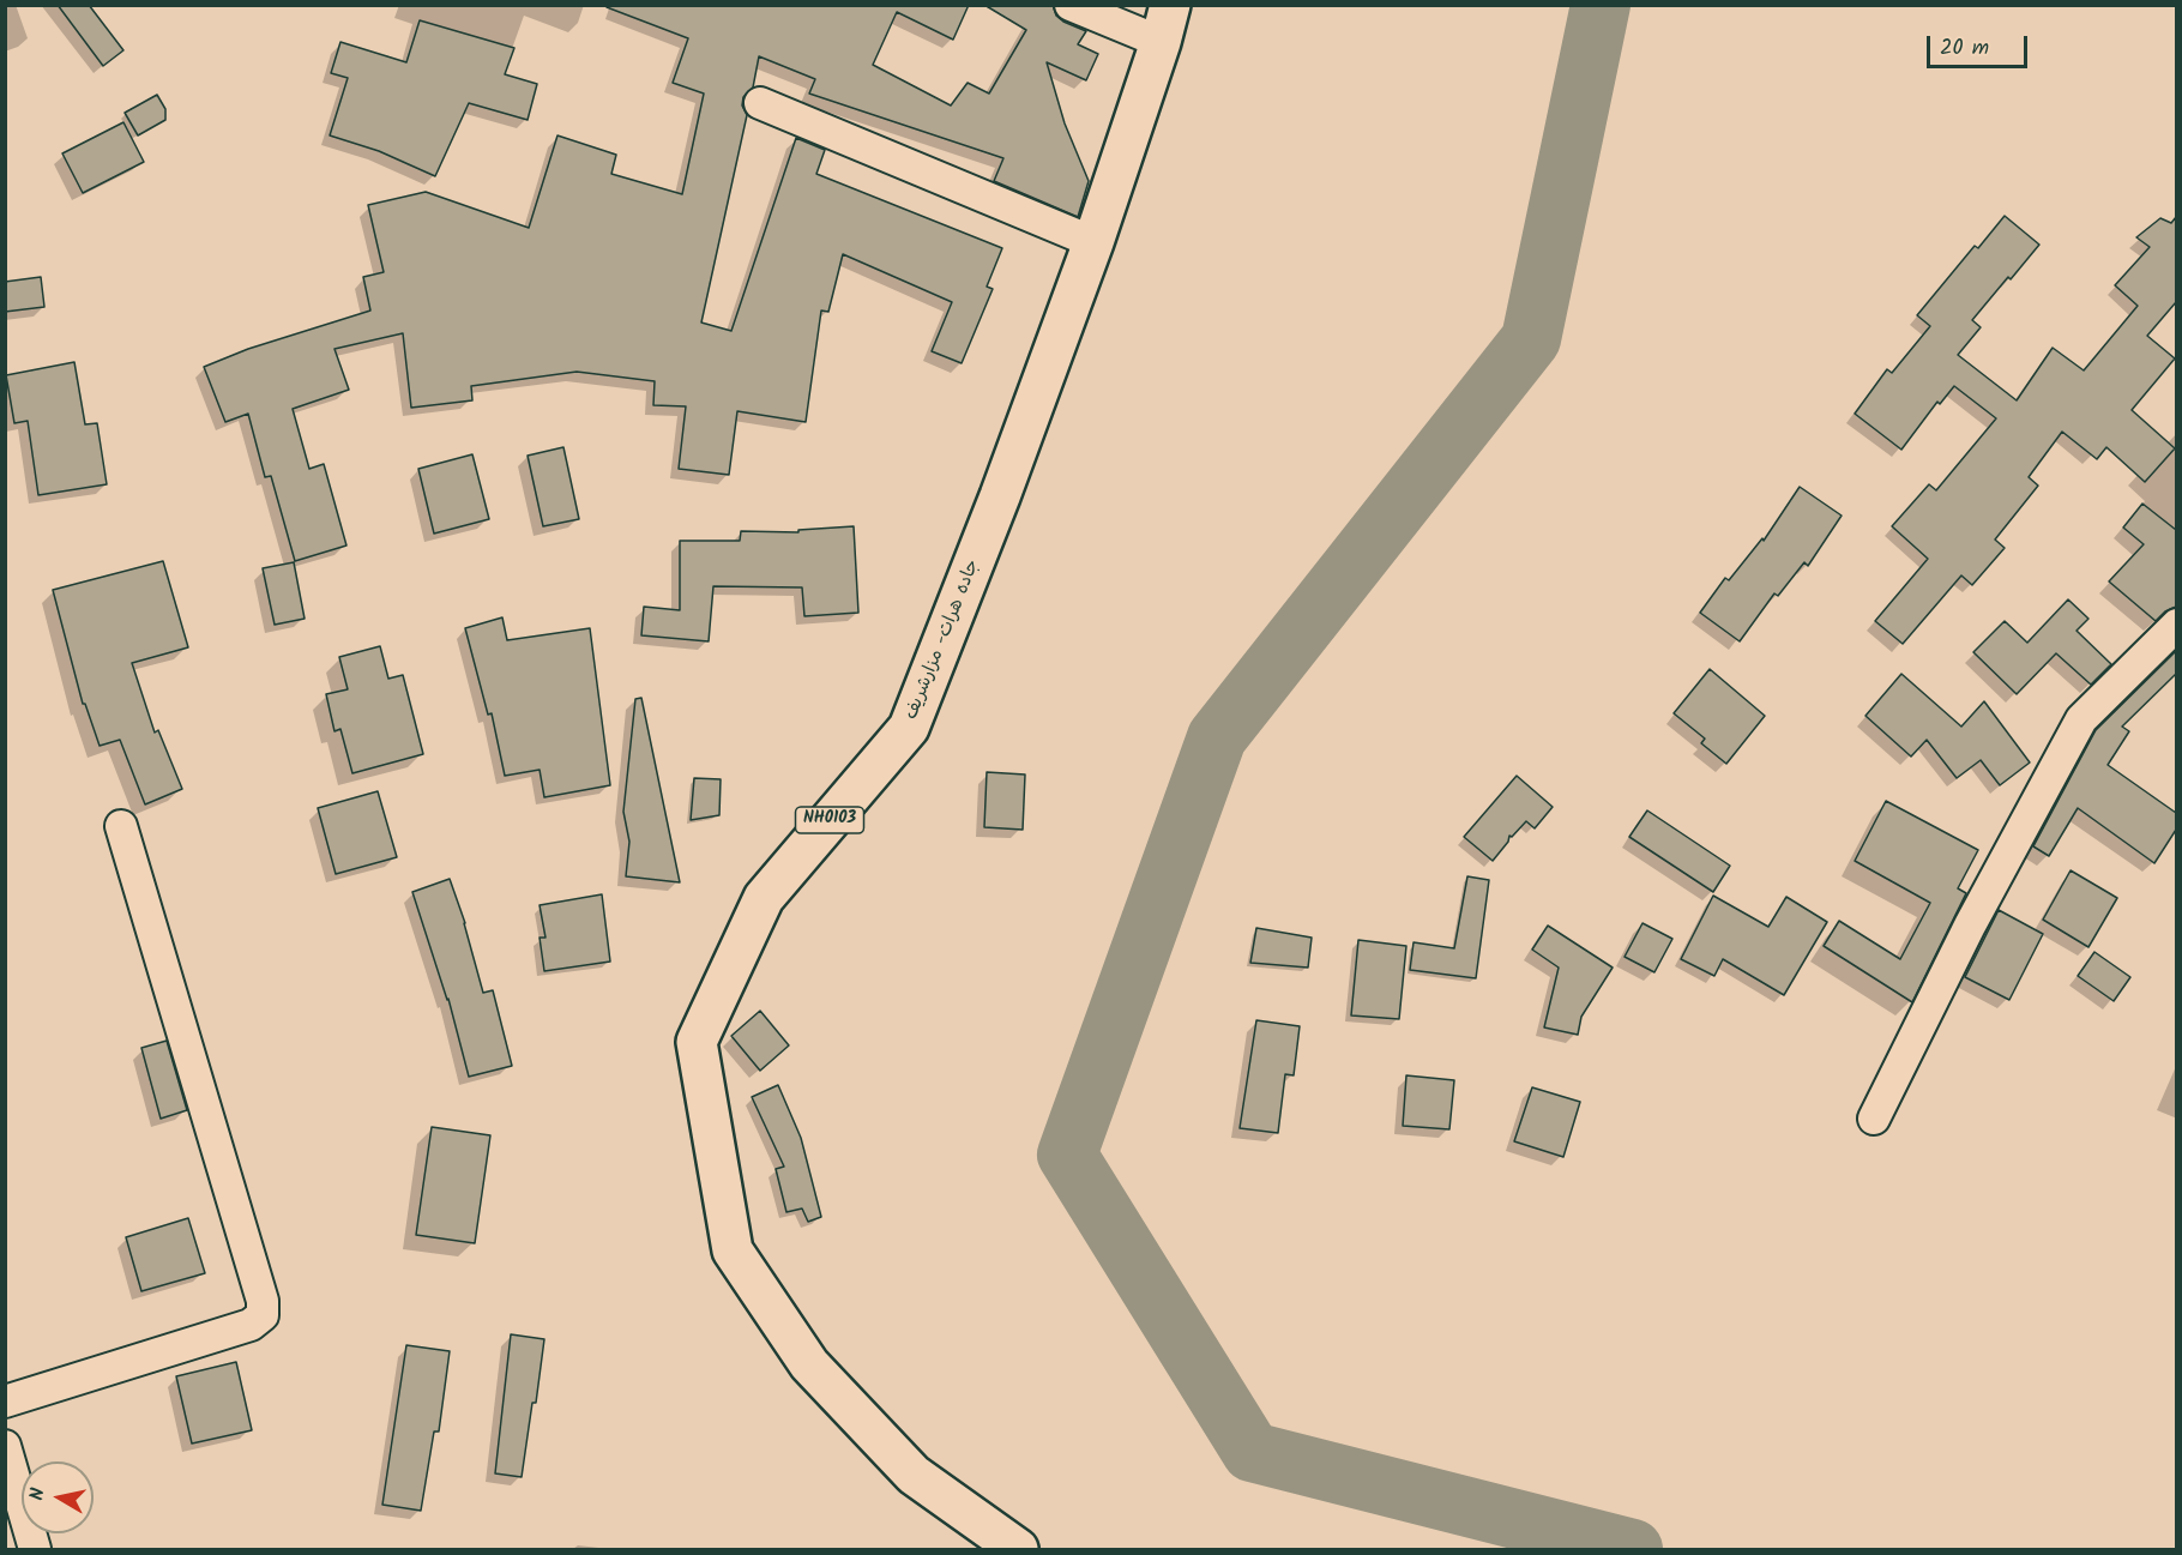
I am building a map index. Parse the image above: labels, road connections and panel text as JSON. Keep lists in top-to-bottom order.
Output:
{
  "streets": {
    "highway": ["جاده هرات- مزارشریف", "NH0103"]
  },
  "scale_bar": "20 m",
  "north": "left"
}
